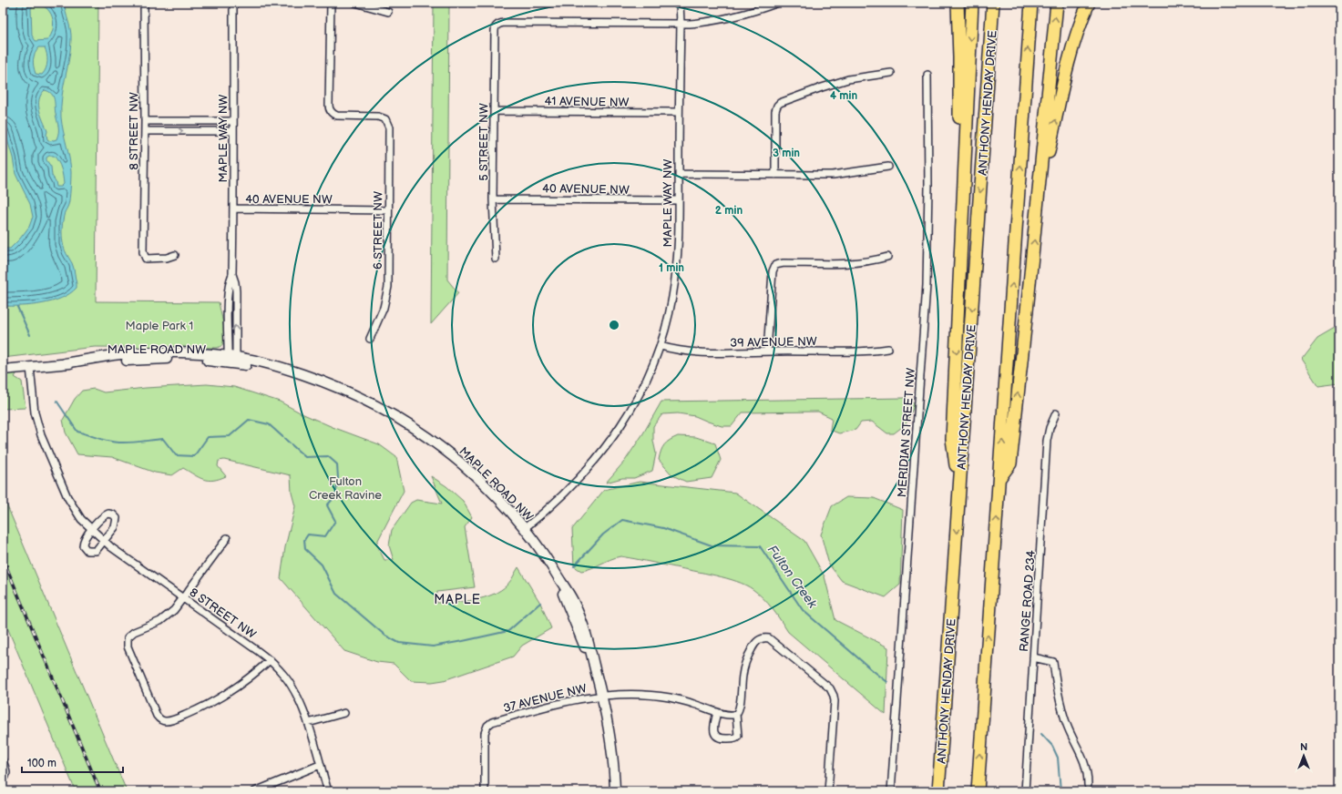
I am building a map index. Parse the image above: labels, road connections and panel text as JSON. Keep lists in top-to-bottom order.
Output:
{
  "streets": {
    "highway": ["ANTHONY HENDAY DRIVE"],
    "street": [
      "41 AVENUE NW",
      "8 STREET NW",
      "MAPLE WAY NW",
      "5 STREET NW",
      "40 AVENUE NW",
      "6 STREET NW",
      "39 AVENUE NW",
      "MAPLE ROAD NW",
      "MERIDIAN STREET NW",
      "RANGE ROAD 234",
      "37 AVENUE NW"
    ]
  },
  "crossings": [
    ["41 AVENUE NW", "MAPLE WAY NW"],
    ["41 AVENUE NW", "5 STREET NW"],
    ["8 STREET NW", "MAPLE ROAD NW"],
    ["MAPLE WAY NW", "5 STREET NW"],
    ["MAPLE WAY NW", "40 AVENUE NW"],
    ["MAPLE WAY NW", "39 AVENUE NW"],
    ["MAPLE WAY NW", "MAPLE ROAD NW"],
    ["5 STREET NW", "40 AVENUE NW"],
    ["40 AVENUE NW", "6 STREET NW"],
    ["MAPLE ROAD NW", "37 AVENUE NW"]
  ],
  "districts": ["MAPLE"],
  "water": ["Fulton Creek"],
  "parks": ["Maple Park 1", "Fulton Creek Ravine"],
  "scale_bar": "100 m",
  "north": "top",
  "rings": [
    "4 min",
    "3 min",
    "2 min",
    "1 min"
  ]
}
